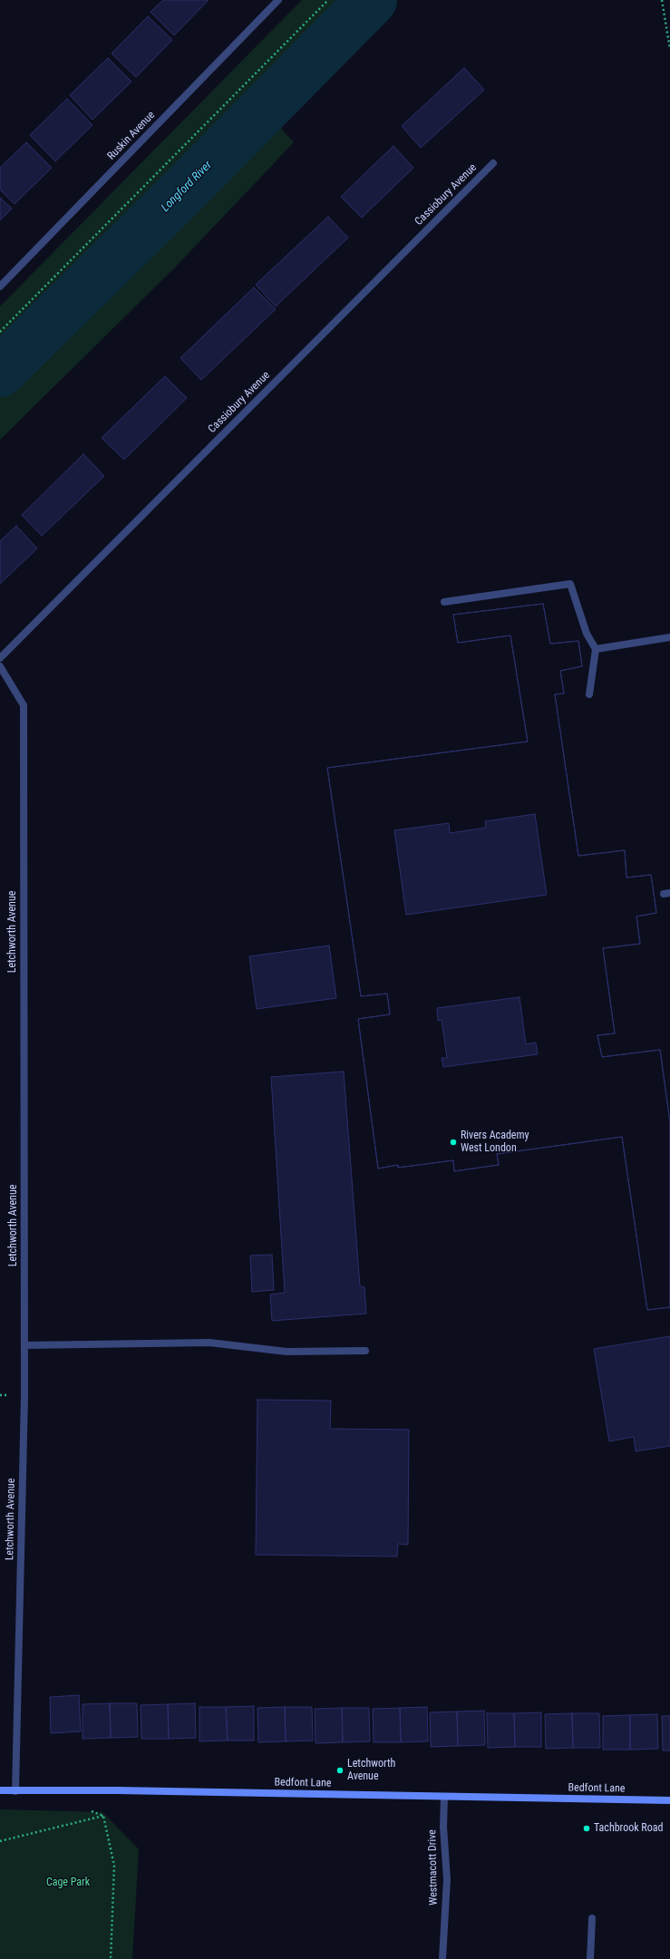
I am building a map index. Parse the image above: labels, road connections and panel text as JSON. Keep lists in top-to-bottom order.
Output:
{
  "streets": {
    "main road": ["Bedfont Lane"],
    "street": [
      "Ruskin Avenue",
      "Cassiobury Avenue",
      "Letchworth Avenue",
      "Westmacott Drive"
    ]
  },
  "crossings": [
    ["Letchworth Avenue", "Bedfont Lane"],
    ["Bedfont Lane", "Westmacott Drive"]
  ],
  "water": ["Longford River"],
  "parks": ["Cage Park"],
  "places": ["Rivers Academy West London", "Letchworth Avenue", "Tachbrook Road"]
}
